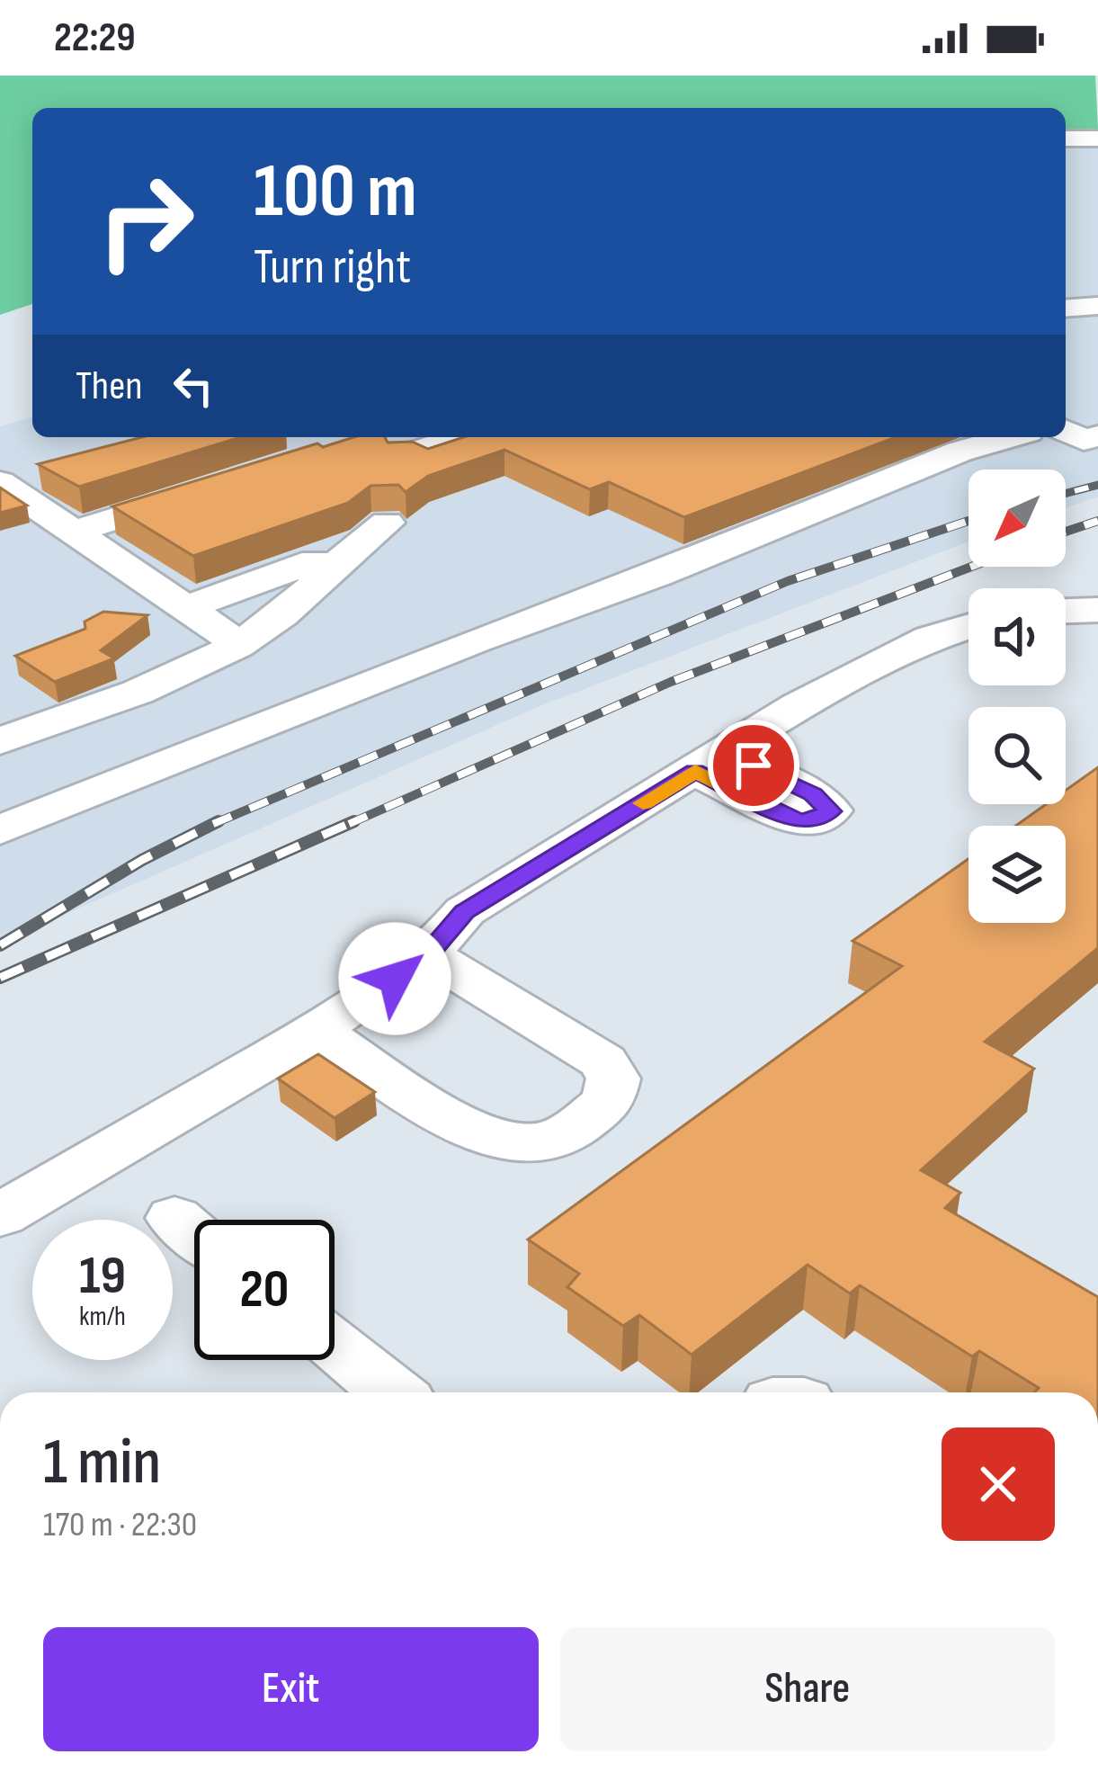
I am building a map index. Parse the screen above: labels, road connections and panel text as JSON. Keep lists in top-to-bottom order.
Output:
{
  "north": "bottom left",
  "page": {
    "status": "22:29",
    "turn": ["100 m", "Turn right"],
    "then": "Then",
    "speed": "19 km/h",
    "limit": "20",
    "heading": ["1 min", "170 m · 22:30"],
    "buttons": ["Exit", "Share"]
  }
}
